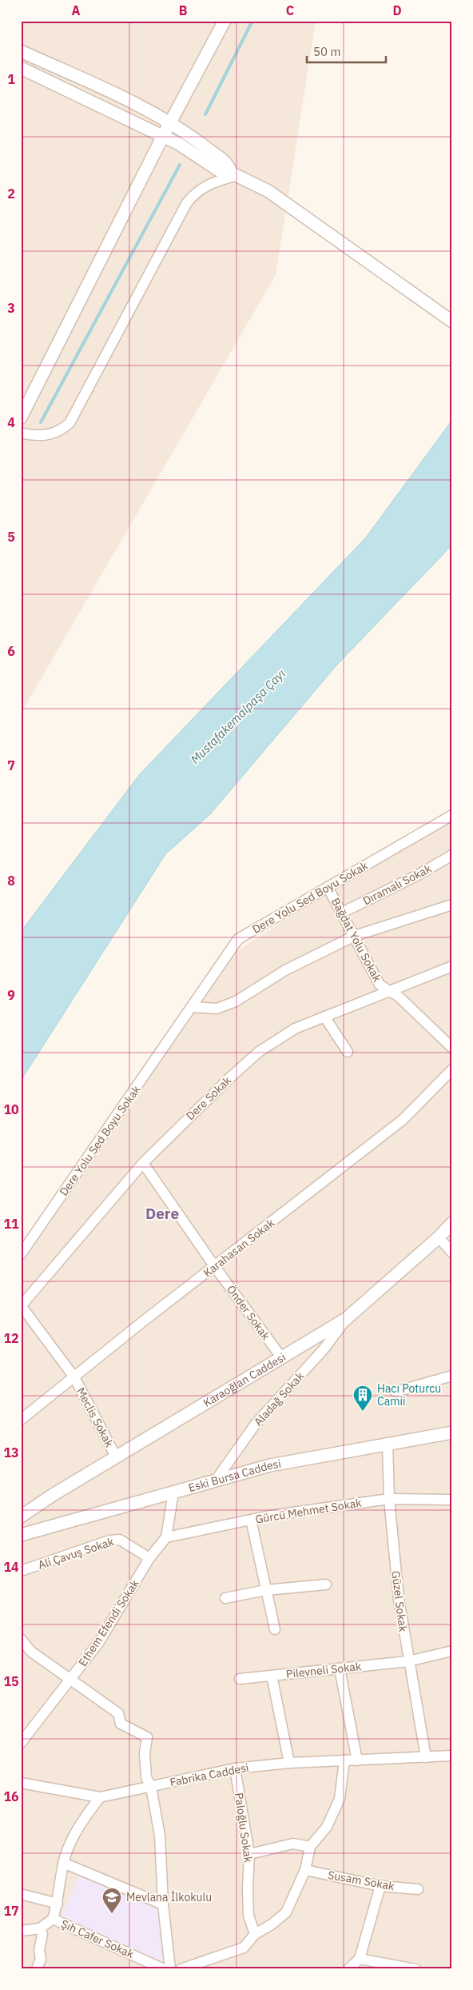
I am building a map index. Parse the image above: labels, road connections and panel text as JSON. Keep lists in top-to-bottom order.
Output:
{
  "streets": {
    "street": [
      "Dıramalı Sokak",
      "Dere Yolu Sed Boyu Sokak",
      "Bağdat Yolu Sokak",
      "Dere Sokak",
      "Karahasan Sokak",
      "Önder Sokak",
      "Karaoğlan Caddesi",
      "Aladağ Sokak",
      "Meclis Sokak",
      "Eski Bursa Caddesi",
      "Gürcü Mehmet Sokak",
      "Ali Çavuş Sokak",
      "Güzel Sokak",
      "Ethem Efendi Sokak",
      "Pilevneli Sokak",
      "Fabrika Caddesi",
      "Paloğlu Sokak",
      "Susam Sokak",
      "Şıh Cafer Sokak"
    ]
  },
  "crossings": [
    ["Dıramalı Sokak", "Bağdat Yolu Sokak"],
    ["Dere Yolu Sed Boyu Sokak", "Bağdat Yolu Sokak"],
    ["Bağdat Yolu Sokak", "Dere Sokak"],
    ["Dere Sokak", "Önder Sokak"],
    ["Dere Sokak", "Meclis Sokak"],
    ["Karahasan Sokak", "Önder Sokak"],
    ["Karahasan Sokak", "Meclis Sokak"],
    ["Önder Sokak", "Karaoğlan Caddesi"],
    ["Karaoğlan Caddesi", "Aladağ Sokak"],
    ["Karaoğlan Caddesi", "Meclis Sokak"],
    ["Aladağ Sokak", "Eski Bursa Caddesi"],
    ["Eski Bursa Caddesi", "Güzel Sokak"],
    ["Eski Bursa Caddesi", "Ethem Efendi Sokak"],
    ["Gürcü Mehmet Sokak", "Güzel Sokak"],
    ["Gürcü Mehmet Sokak", "Ethem Efendi Sokak"],
    ["Ali Çavuş Sokak", "Ethem Efendi Sokak"],
    ["Güzel Sokak", "Pilevneli Sokak"],
    ["Güzel Sokak", "Fabrika Caddesi"],
    ["Fabrika Caddesi", "Paloğlu Sokak"]
  ],
  "districts": ["Dere"],
  "water": ["Mustafakemalpaşa Çayı"],
  "places": {
    "building": ["Hacı Poturcu Camii"],
    "school or university": ["Mevlana İlkokulu"]
  },
  "scale_bar": "50 m",
  "grid": {
    "columns": [
      "A",
      "B",
      "C",
      "D"
    ],
    "rows": [
      "1",
      "2",
      "3",
      "4",
      "5",
      "6",
      "7",
      "8",
      "9",
      "10",
      "11",
      "12",
      "13",
      "14",
      "15",
      "16",
      "17"
    ]
  }
}
